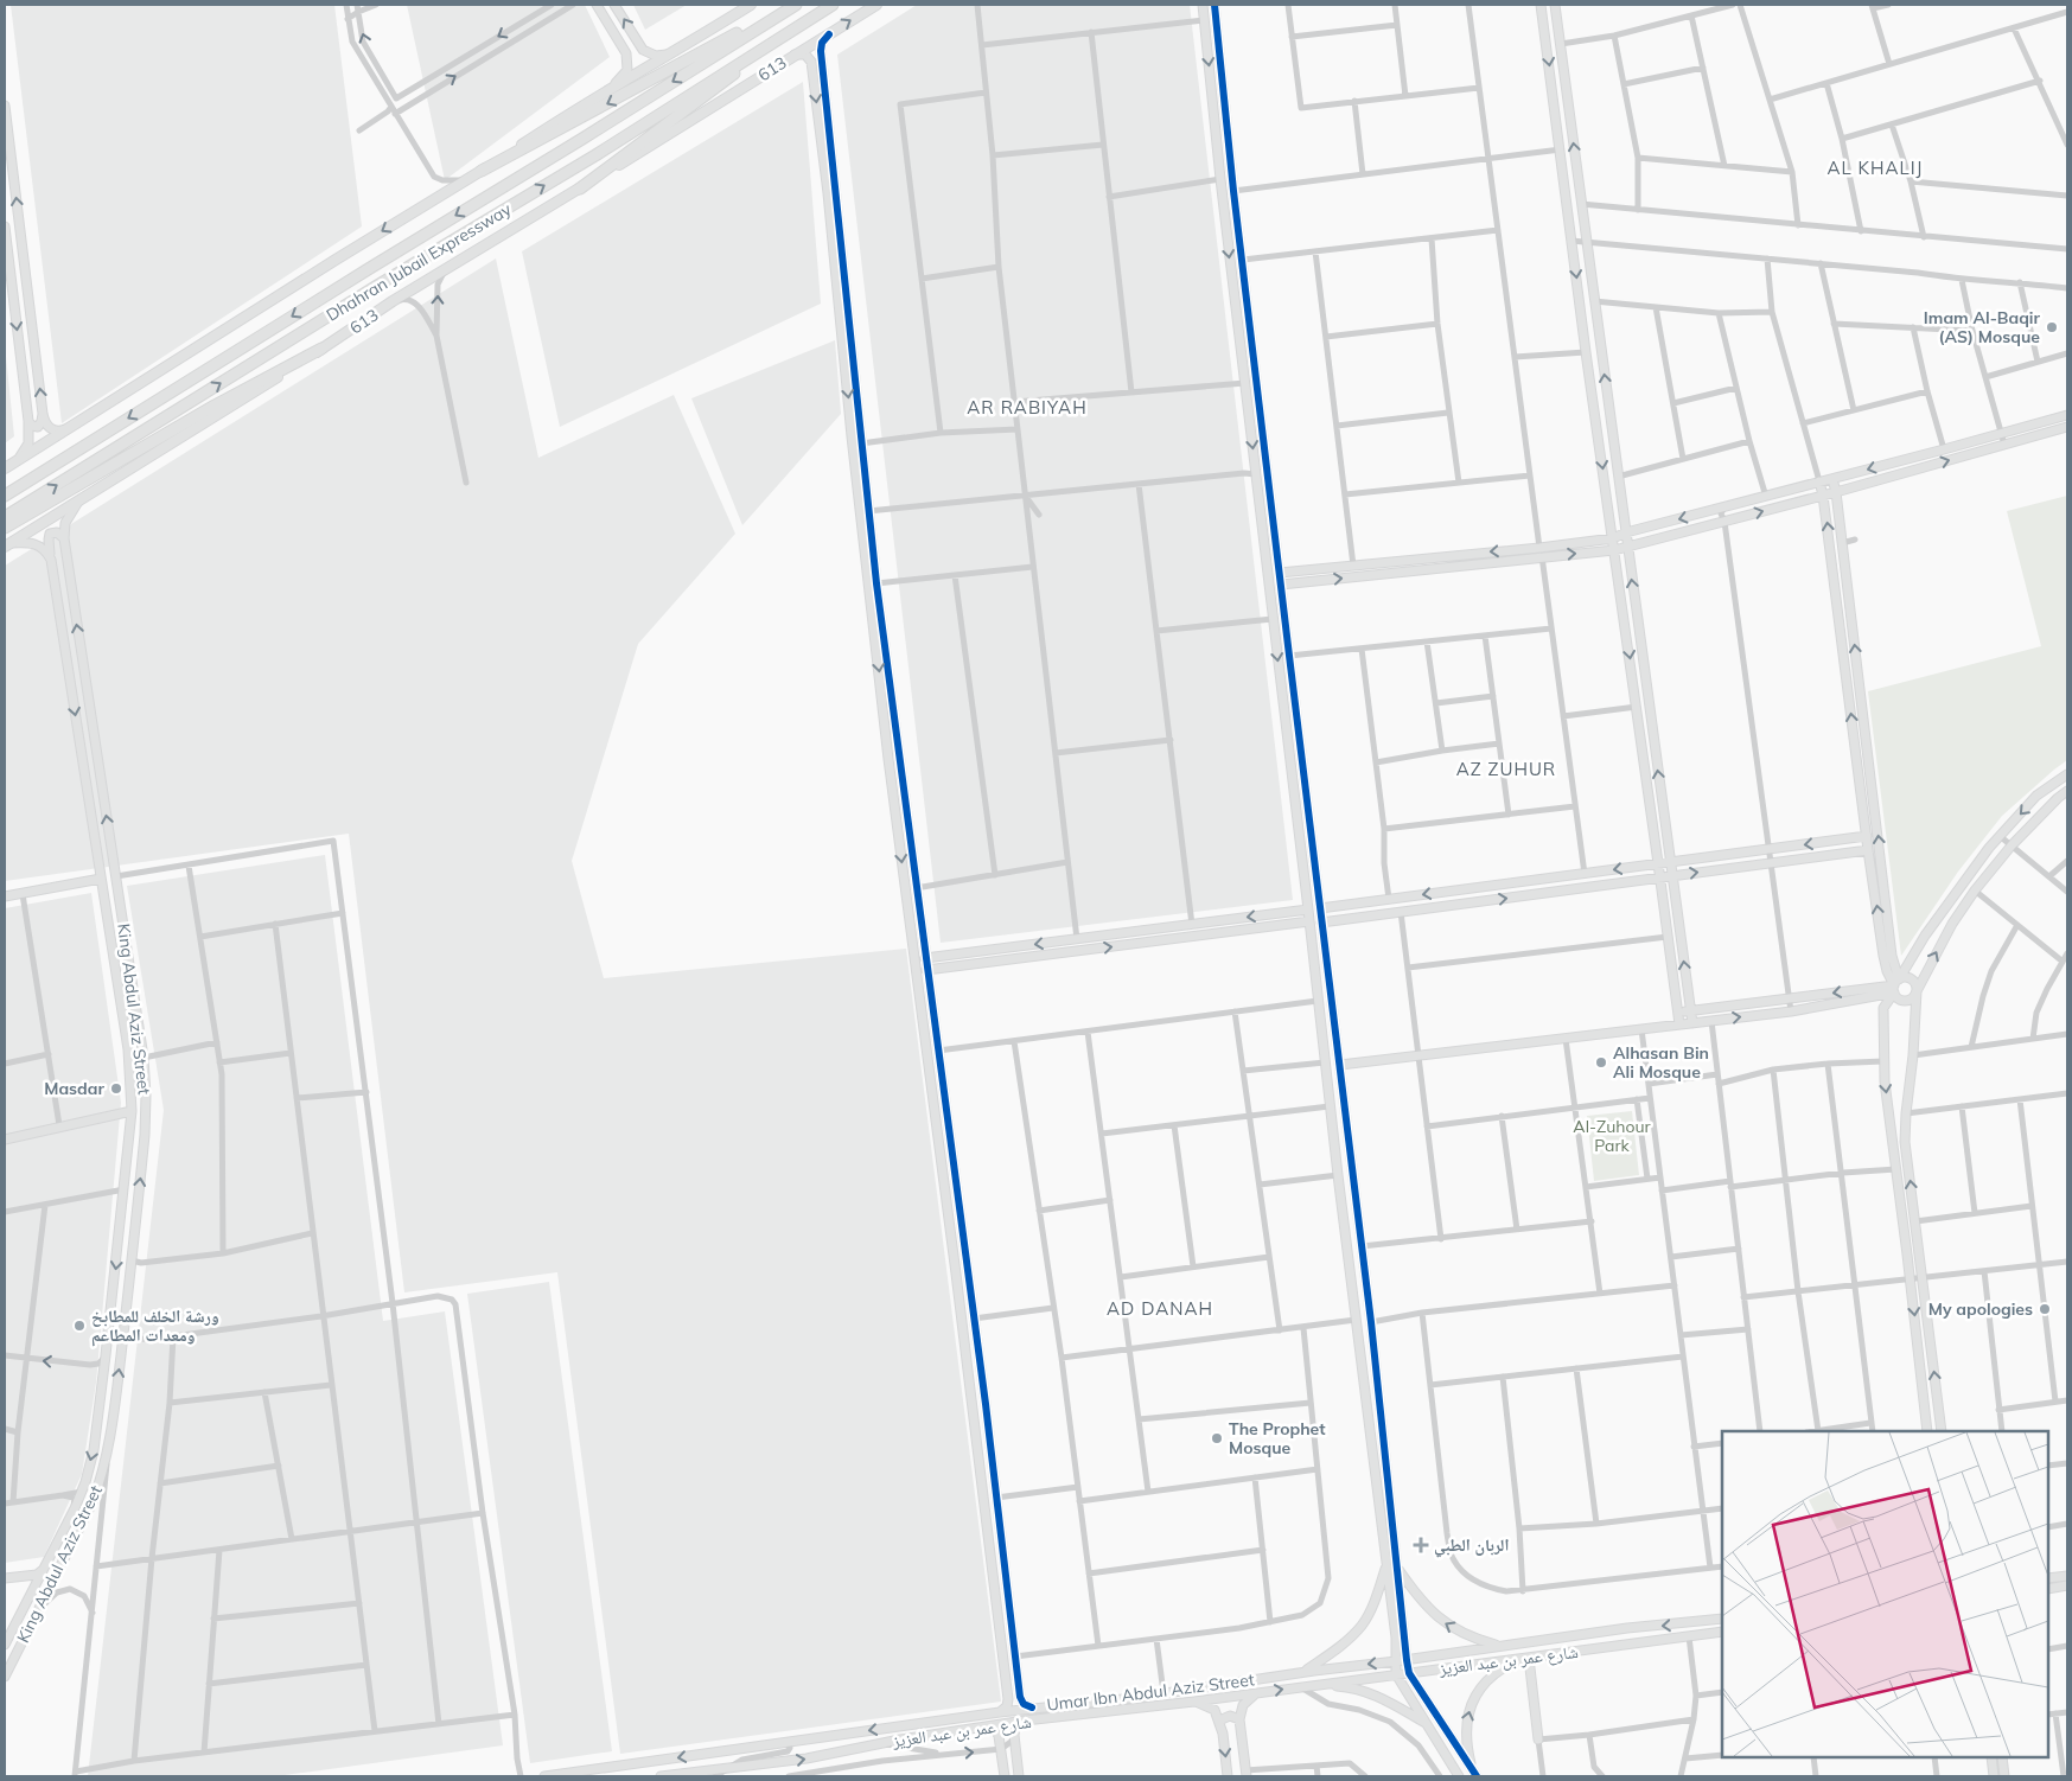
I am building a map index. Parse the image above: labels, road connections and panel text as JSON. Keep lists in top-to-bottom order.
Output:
{
  "streets": {
    "highway": ["613", "Dhahran Jubail Expressway"],
    "street": ["King Abdul Aziz Street", "شارع عمر بن عبد العزيز", "Umar Ibn Abdul Aziz Street"]
  },
  "crossings": [
    ["613", "King Abdul Aziz Street"]
  ],
  "districts": [
    "AL KHALIJ",
    "AR RABIYAH",
    "AZ ZUHUR",
    "AD DANAH"
  ],
  "parks": ["Al-Zuhour Park"],
  "places": {
    "other": [
      "Imam Al-Baqir (AS) Mosque",
      "Alhasan Bin Ali Mosque",
      "Masdar",
      "My apologies",
      "ورشة الخلف للمطابخ ومعدات المطاعم",
      "The Prophet Mosque"
    ],
    "health": ["الربان الطبي"]
  }
}
